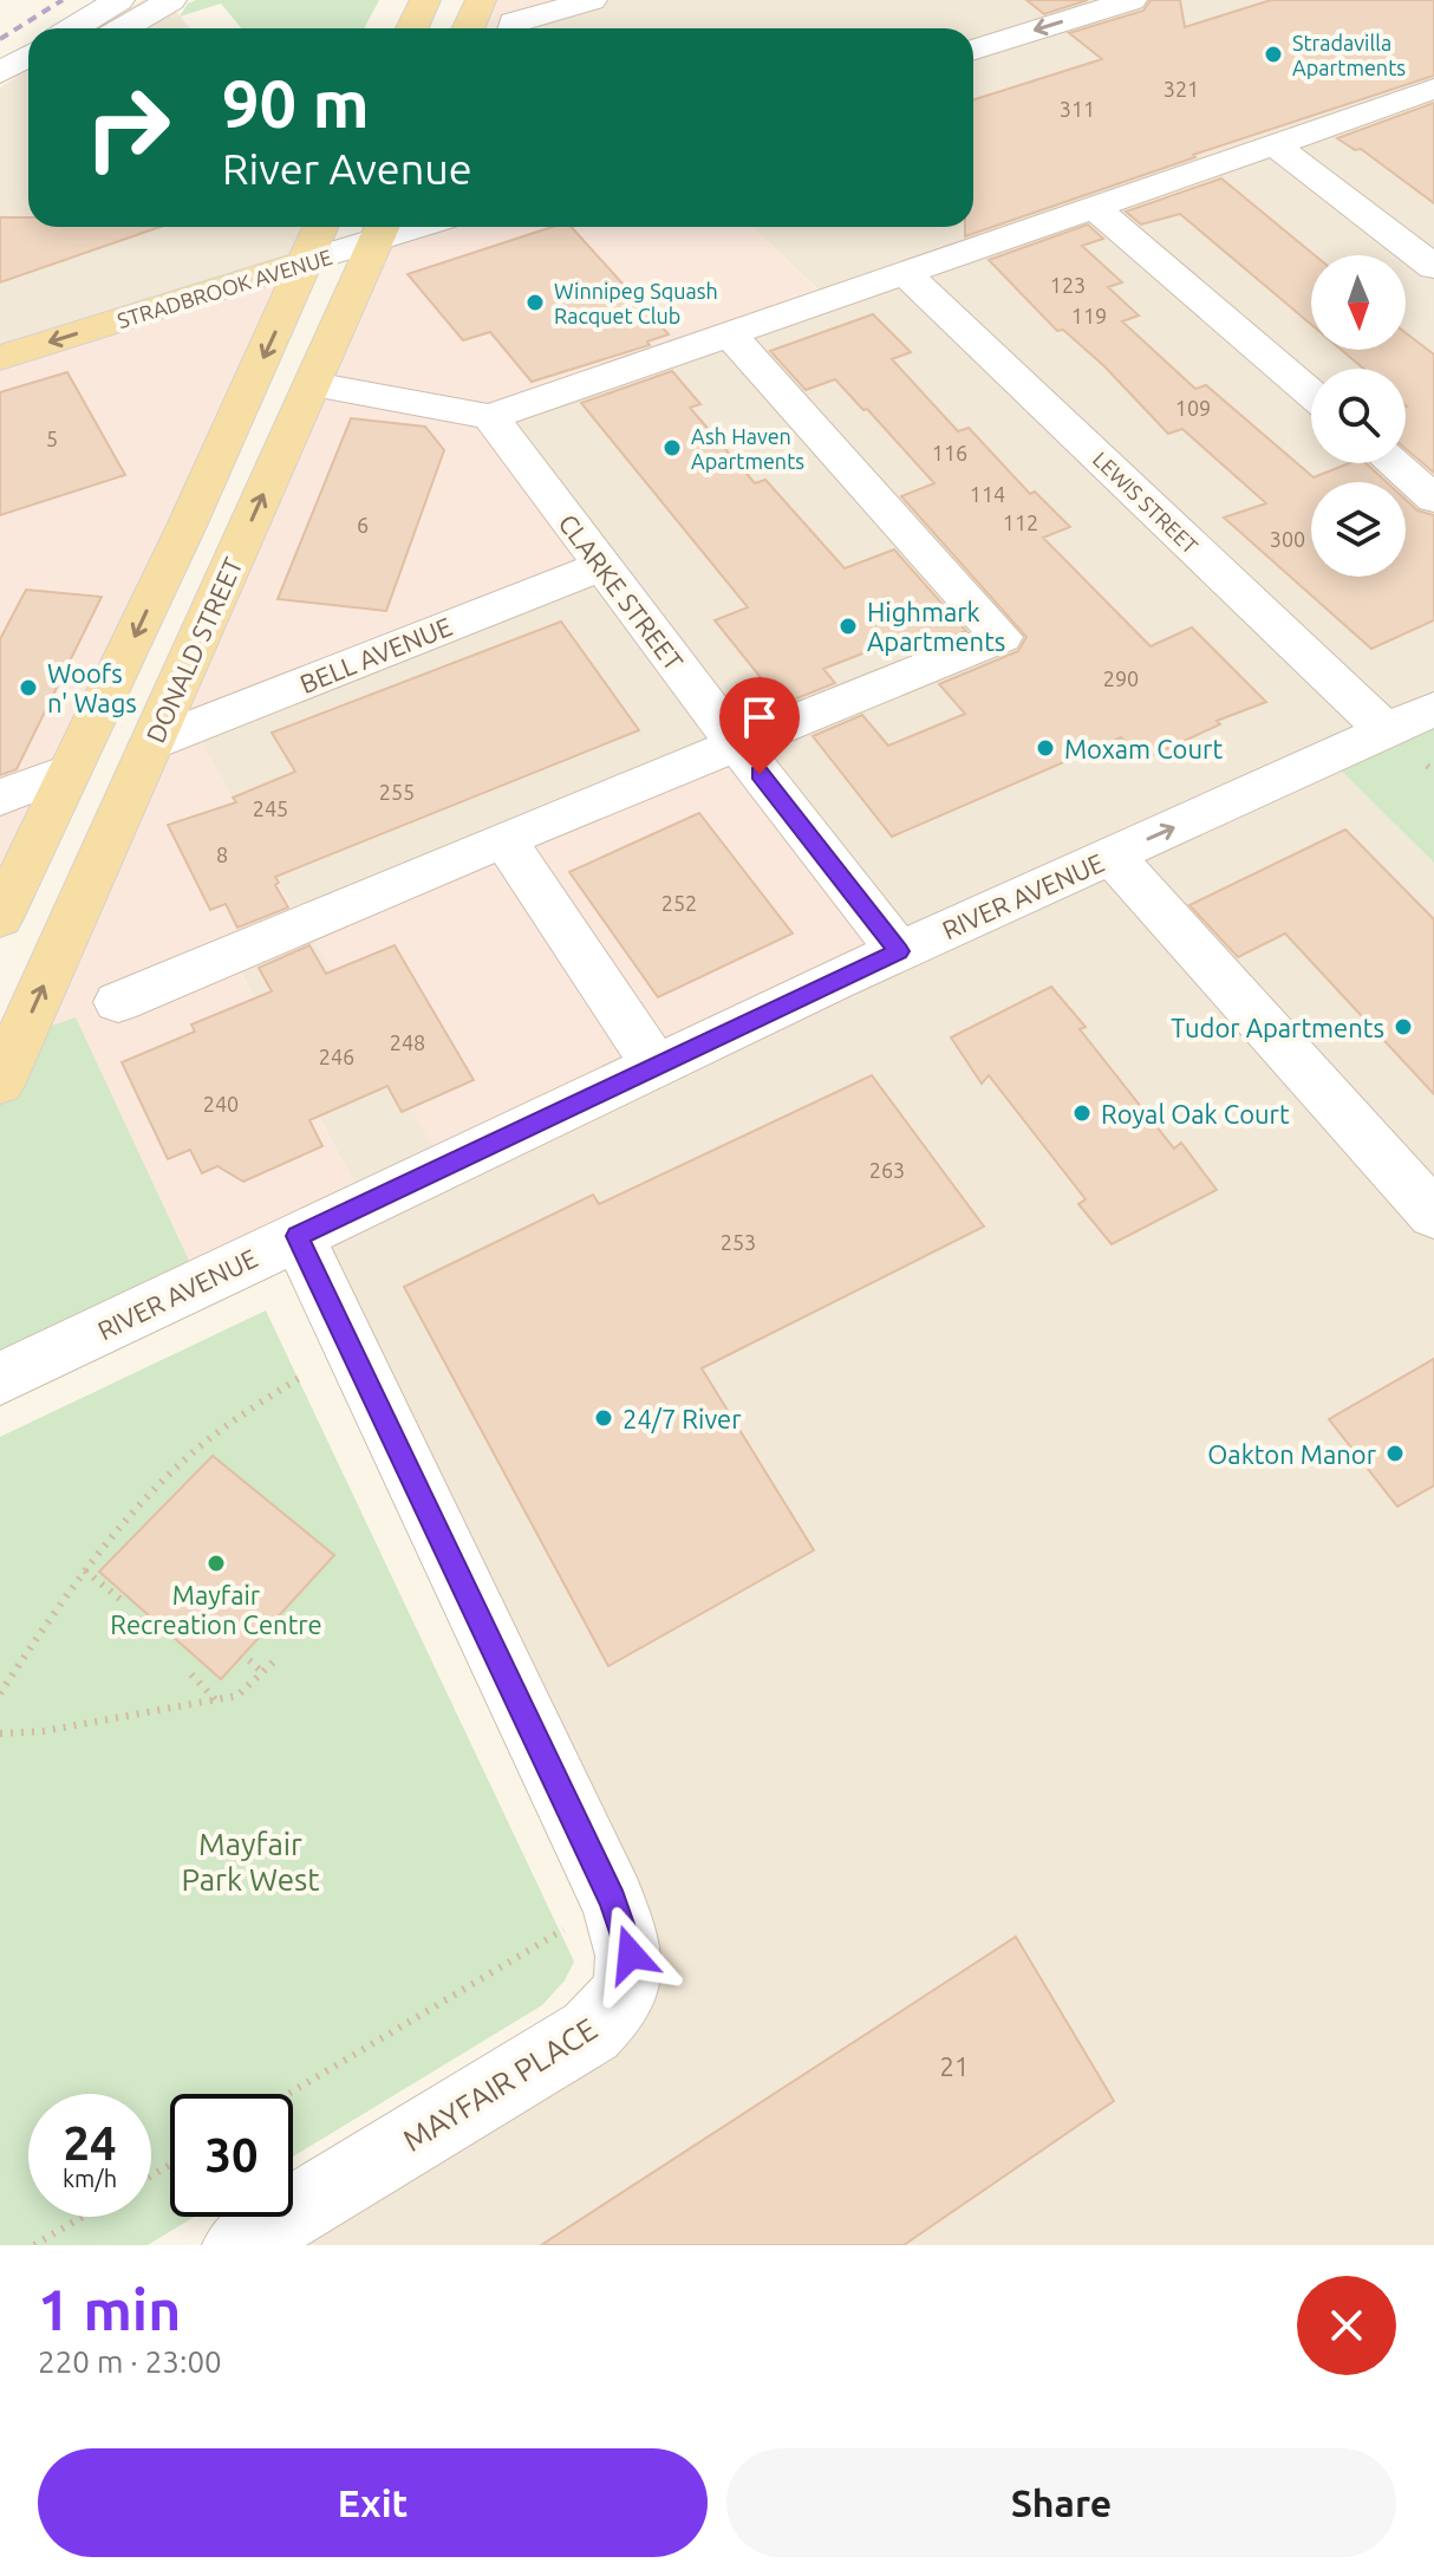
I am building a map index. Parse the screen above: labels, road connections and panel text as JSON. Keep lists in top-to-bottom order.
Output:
{
  "streets": {
    "main road": ["STRADBROOK AVENUE", "DONALD STREET"],
    "street": [
      "LEWIS STREET",
      "CLARKE STREET",
      "BELL AVENUE",
      "RIVER AVENUE",
      "MAYFAIR PLACE"
    ]
  },
  "crossings": [
    ["STRADBROOK AVENUE", "DONALD STREET"],
    ["LEWIS STREET", "RIVER AVENUE"],
    ["CLARKE STREET", "BELL AVENUE"],
    ["CLARKE STREET", "RIVER AVENUE"],
    ["DONALD STREET", "BELL AVENUE"],
    ["RIVER AVENUE", "MAYFAIR PLACE"]
  ],
  "parks": ["Mayfair Park West"],
  "places": [
    "Stradavilla Apartments",
    "Winnipeg Squash Racquet Club",
    "Ash Haven Apartments",
    "Highmark Apartments",
    "Woofs n' Wags",
    "Moxam Court",
    "Tudor Apartments",
    "Royal Oak Court",
    "24/7 River",
    "Oakton Manor",
    "Mayfair Recreation Centre"
  ],
  "house_numbers": [
    "321",
    "311",
    "123",
    "119",
    "109",
    "5",
    "116",
    "114",
    "112",
    "6",
    "300",
    "290",
    "255",
    "245",
    "8",
    "252",
    "248",
    "246",
    "240",
    "263",
    "253",
    "21"
  ],
  "north": "bottom",
  "page": {
    "turn": ["90 m", "River Avenue"],
    "speed": "24 km/h",
    "limit": "30",
    "heading": ["1 min", "220 m · 23:00"],
    "buttons": ["Exit", "Share"]
  }
}
